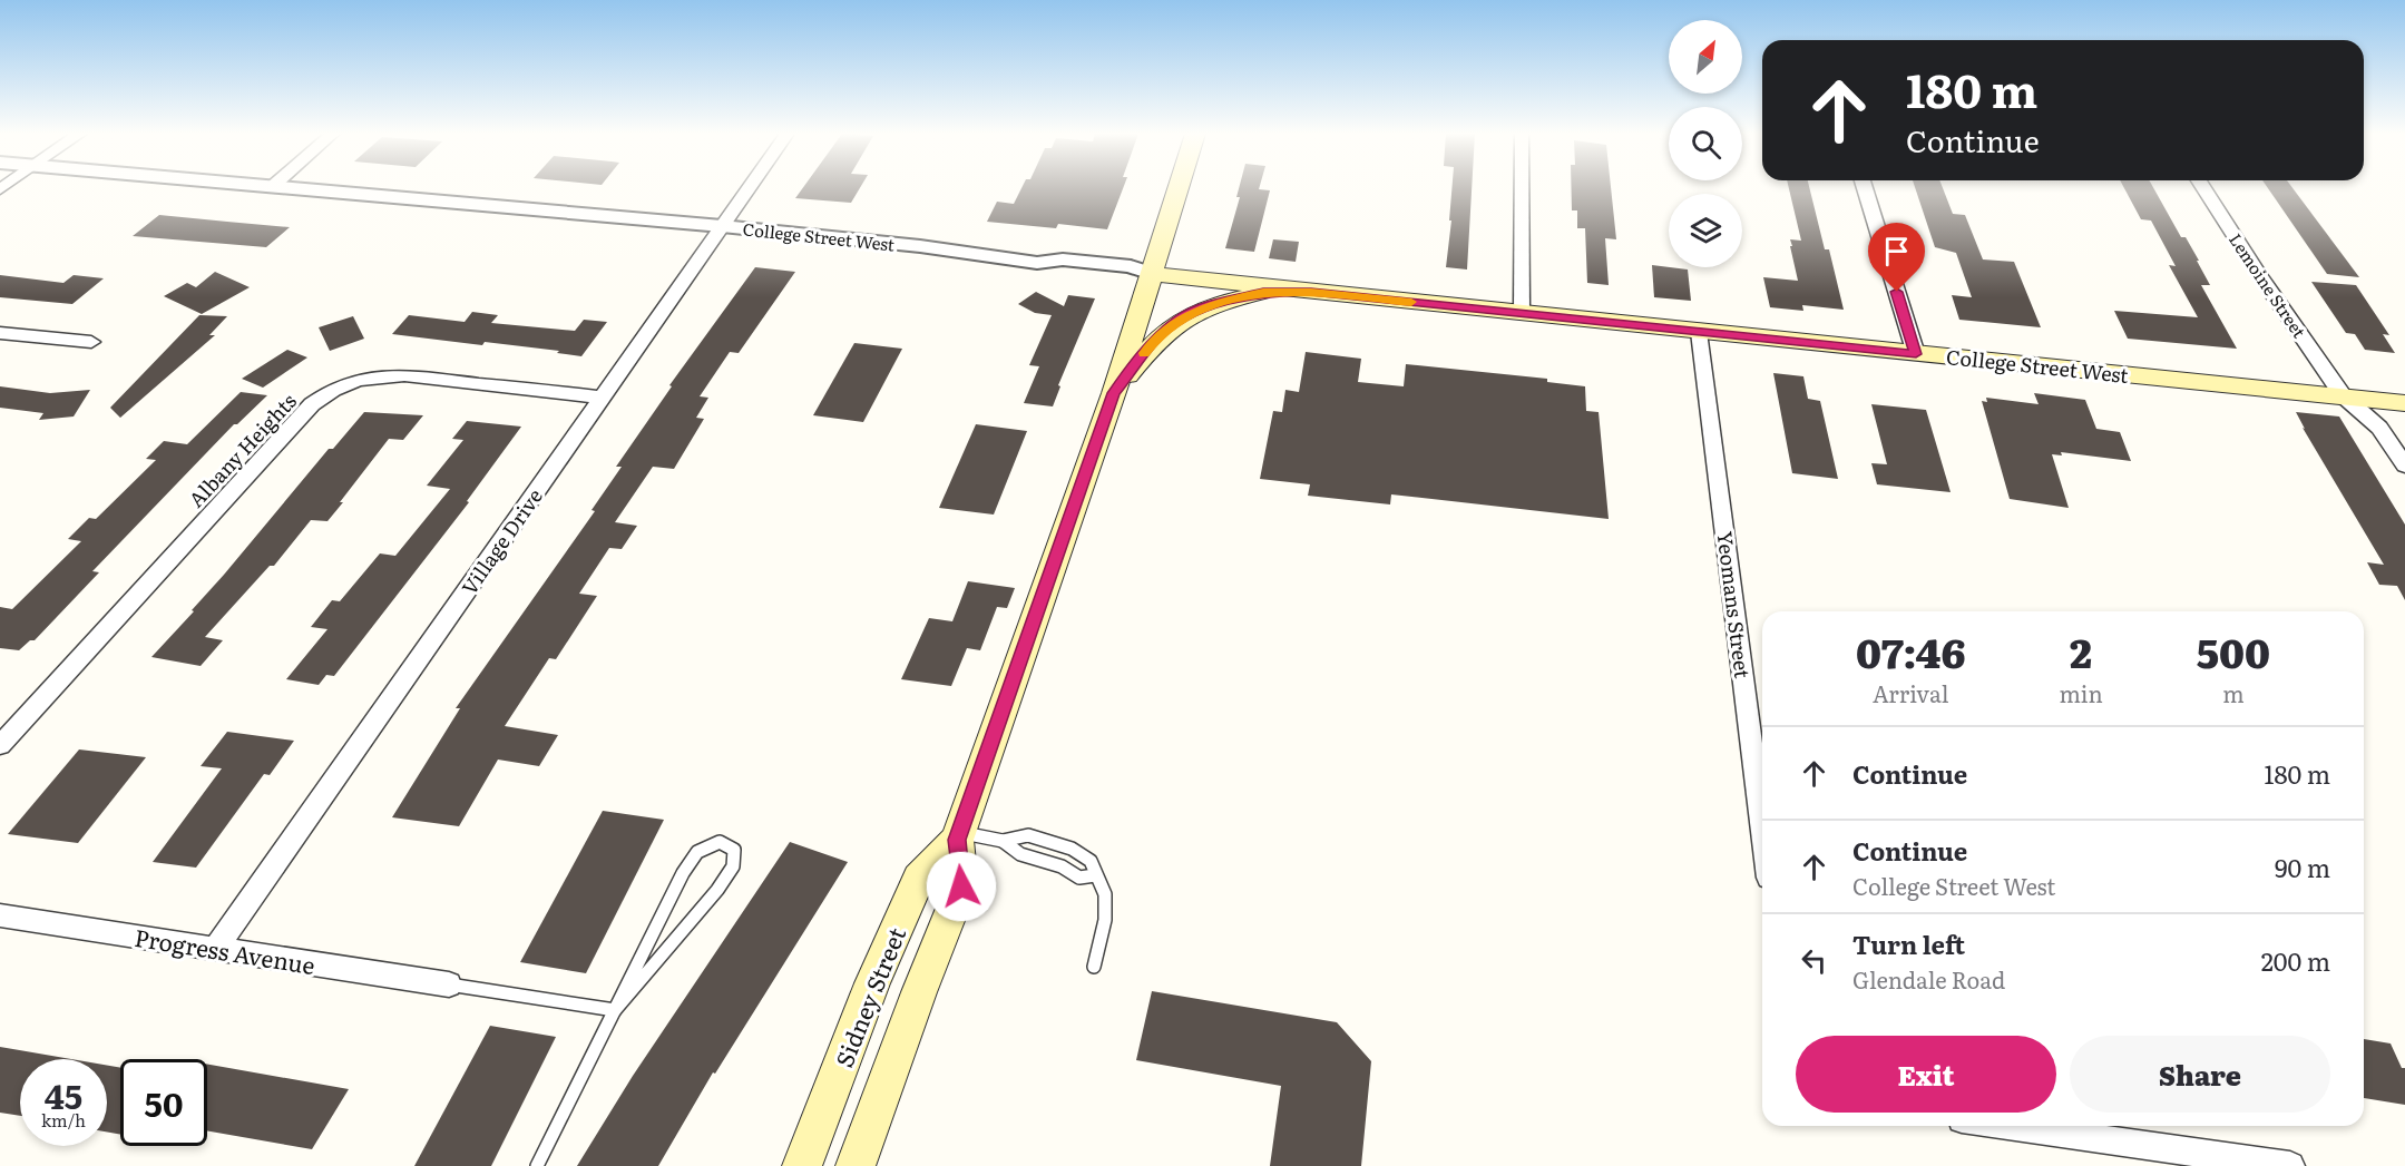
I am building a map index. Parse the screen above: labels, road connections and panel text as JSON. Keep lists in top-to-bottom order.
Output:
{
  "streets": {
    "main road": ["College Street West", "Sidney Street"],
    "street": [
      "Lemoine Street",
      "Albany Heights",
      "Village Drive",
      "Yeomans Street",
      "Progress Avenue"
    ]
  },
  "crossings": [
    ["College Street West", "Lemoine Street"],
    ["College Street West", "Village Drive"],
    ["College Street West", "Yeomans Street"],
    ["College Street West", "Sidney Street"],
    ["Albany Heights", "Village Drive"],
    ["Village Drive", "Progress Avenue"]
  ],
  "north": "top right",
  "page": {
    "turn": ["180 m", "Continue"],
    "eta": [
      "07:46",
      "Arrival",
      "2",
      "min",
      "500",
      "m"
    ],
    "list": [
      {
        "name": "Continue",
        "value": "180 m"
      },
      {
        "name": "Continue",
        "note": "College Street West",
        "value": "90 m"
      },
      {
        "name": "Turn left",
        "note": "Glendale Road",
        "value": "200 m"
      }
    ],
    "buttons": ["Exit", "Share"],
    "speed": "45 km/h",
    "limit": "50"
  }
}
